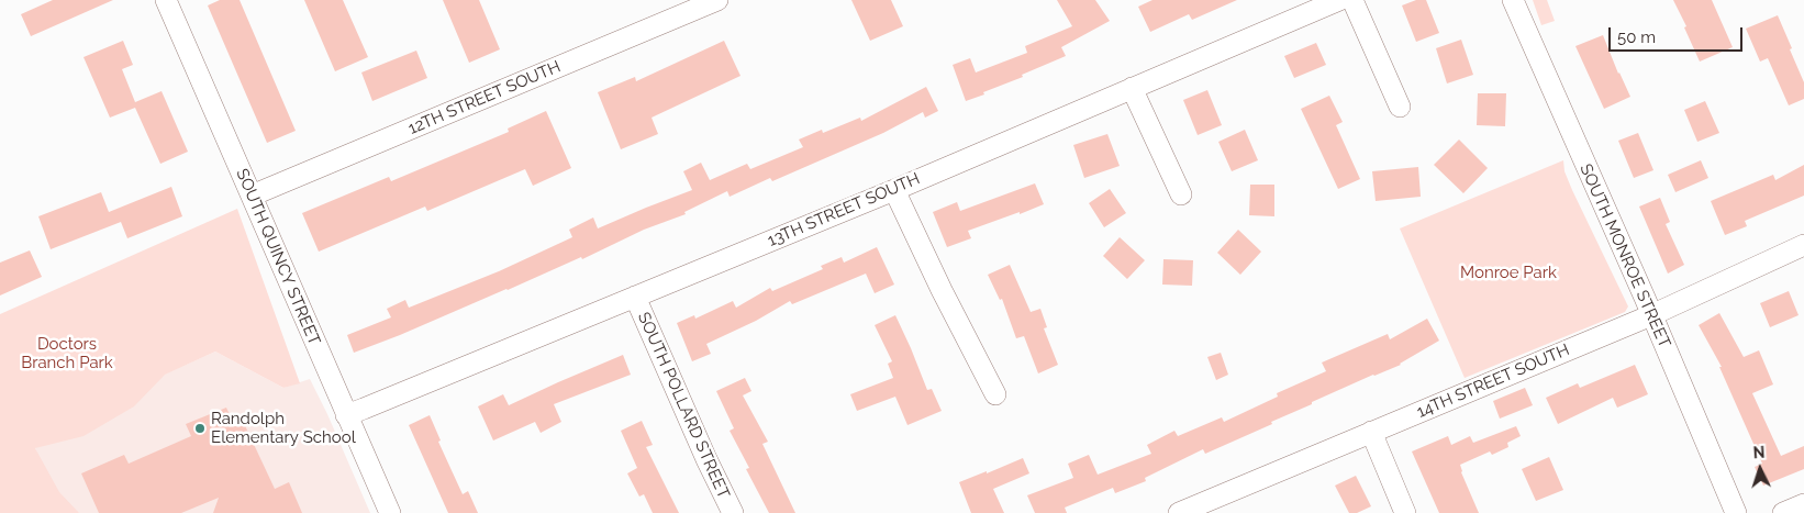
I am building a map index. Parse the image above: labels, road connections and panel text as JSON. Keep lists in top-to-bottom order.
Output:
{
  "streets": {
    "street": [
      "12TH STREET SOUTH",
      "13TH STREET SOUTH",
      "SOUTH MONROE STREET",
      "SOUTH QUINCY STREET",
      "14TH STREET SOUTH",
      "SOUTH POLLARD STREET"
    ]
  },
  "crossings": [
    ["12TH STREET SOUTH", "SOUTH QUINCY STREET"],
    ["13TH STREET SOUTH", "SOUTH QUINCY STREET"],
    ["13TH STREET SOUTH", "SOUTH POLLARD STREET"],
    ["SOUTH MONROE STREET", "14TH STREET SOUTH"]
  ],
  "parks": ["Monroe Park", "Doctors Branch Park"],
  "places": ["Randolph Elementary School"],
  "scale_bar": "50 m",
  "north": "top"
}
